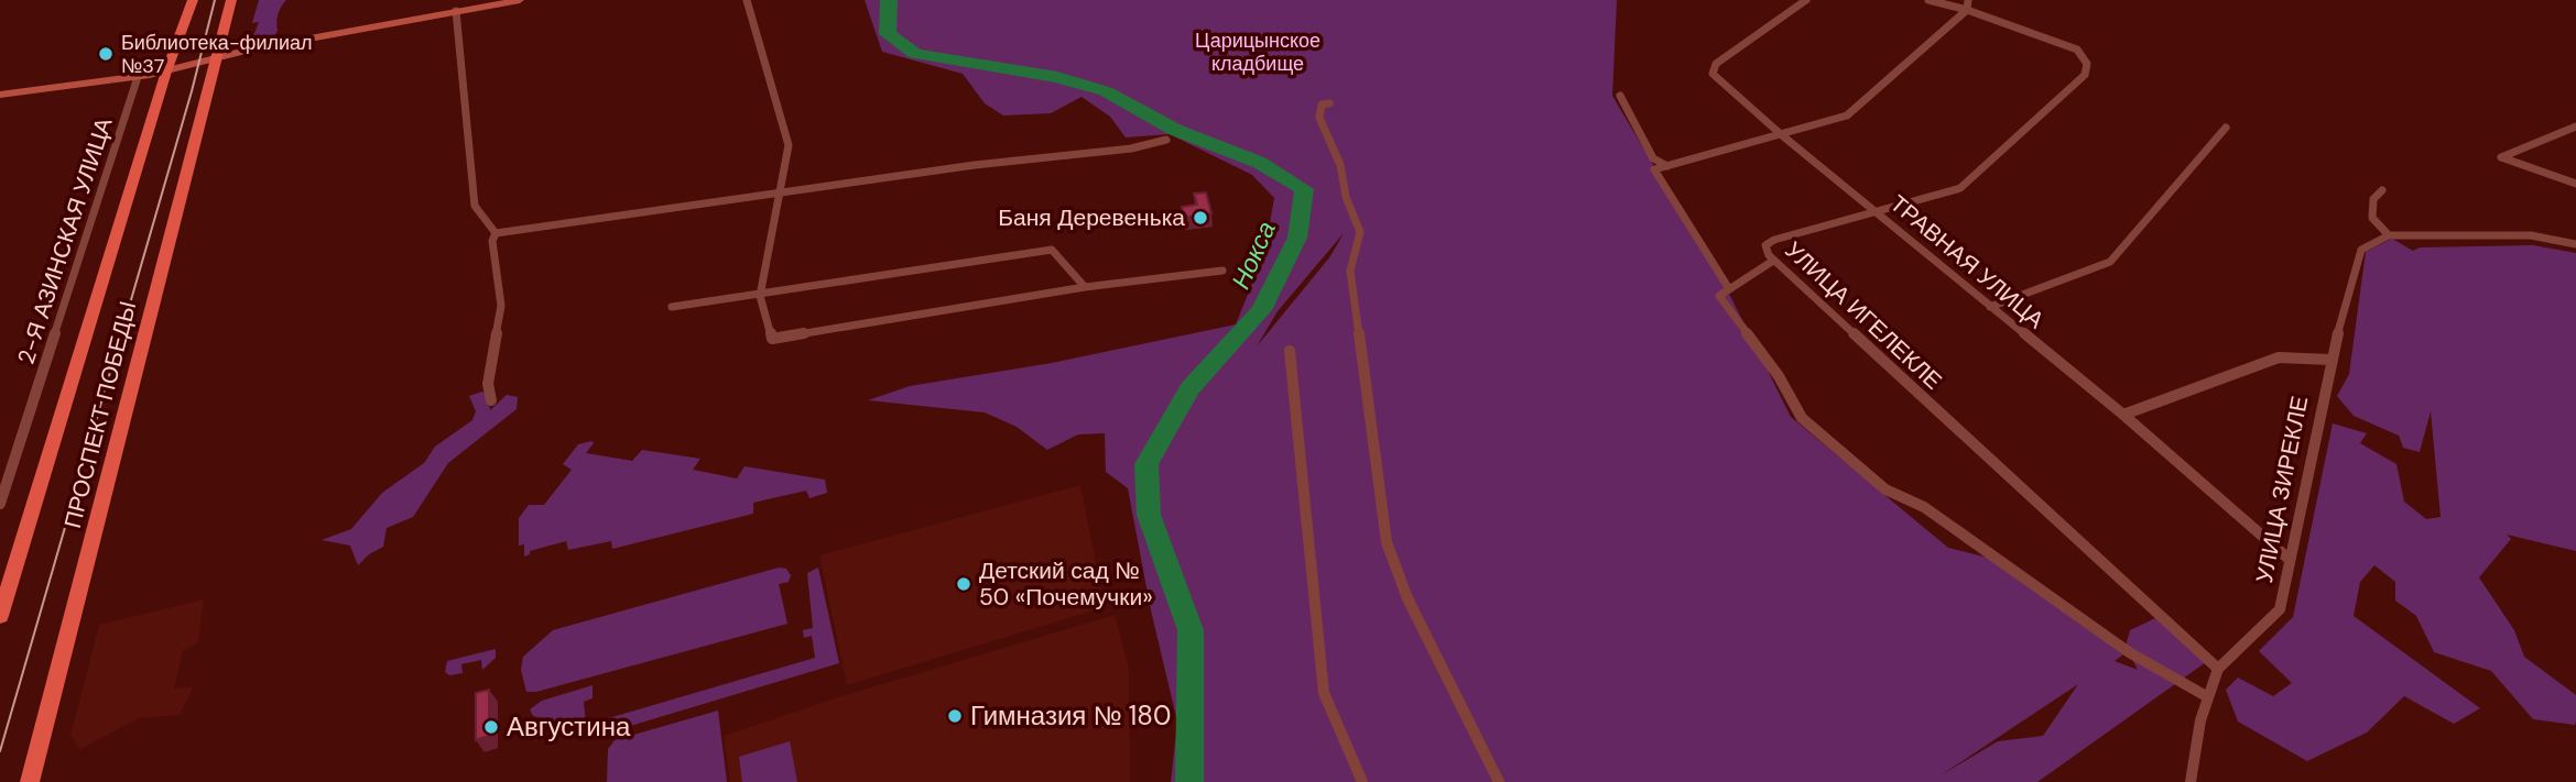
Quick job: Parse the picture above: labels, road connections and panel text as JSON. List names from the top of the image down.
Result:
{
  "streets": {
    "main road": ["ПРОСПЕКТ ПОБЕДЫ"],
    "street": [
      "2-Я АЗИНСКАЯ УЛИЦА",
      "ТРАВНАЯ УЛИЦА",
      "УЛИЦА ИГЕЛЕКЛЕ",
      "УЛИЦА ЗИРЕКЛЕ"
    ]
  },
  "crossings": [
    ["ТРАВНАЯ УЛИЦА", "УЛИЦА ИГЕЛЕКЛЕ"],
    ["ТРАВНАЯ УЛИЦА", "УЛИЦА ЗИРЕКЛЕ"],
    ["УЛИЦА ИГЕЛЕКЛЕ", "УЛИЦА ЗИРЕКЛЕ"]
  ],
  "water": ["Нокса"],
  "parks": ["Царицынское кладбище"],
  "places": [
    "Библиотека-филиал №37",
    "Баня Деревенька",
    "Детский сад № 50 «Почемучки»",
    "Гимназия № 180",
    "Августина"
  ]
}
